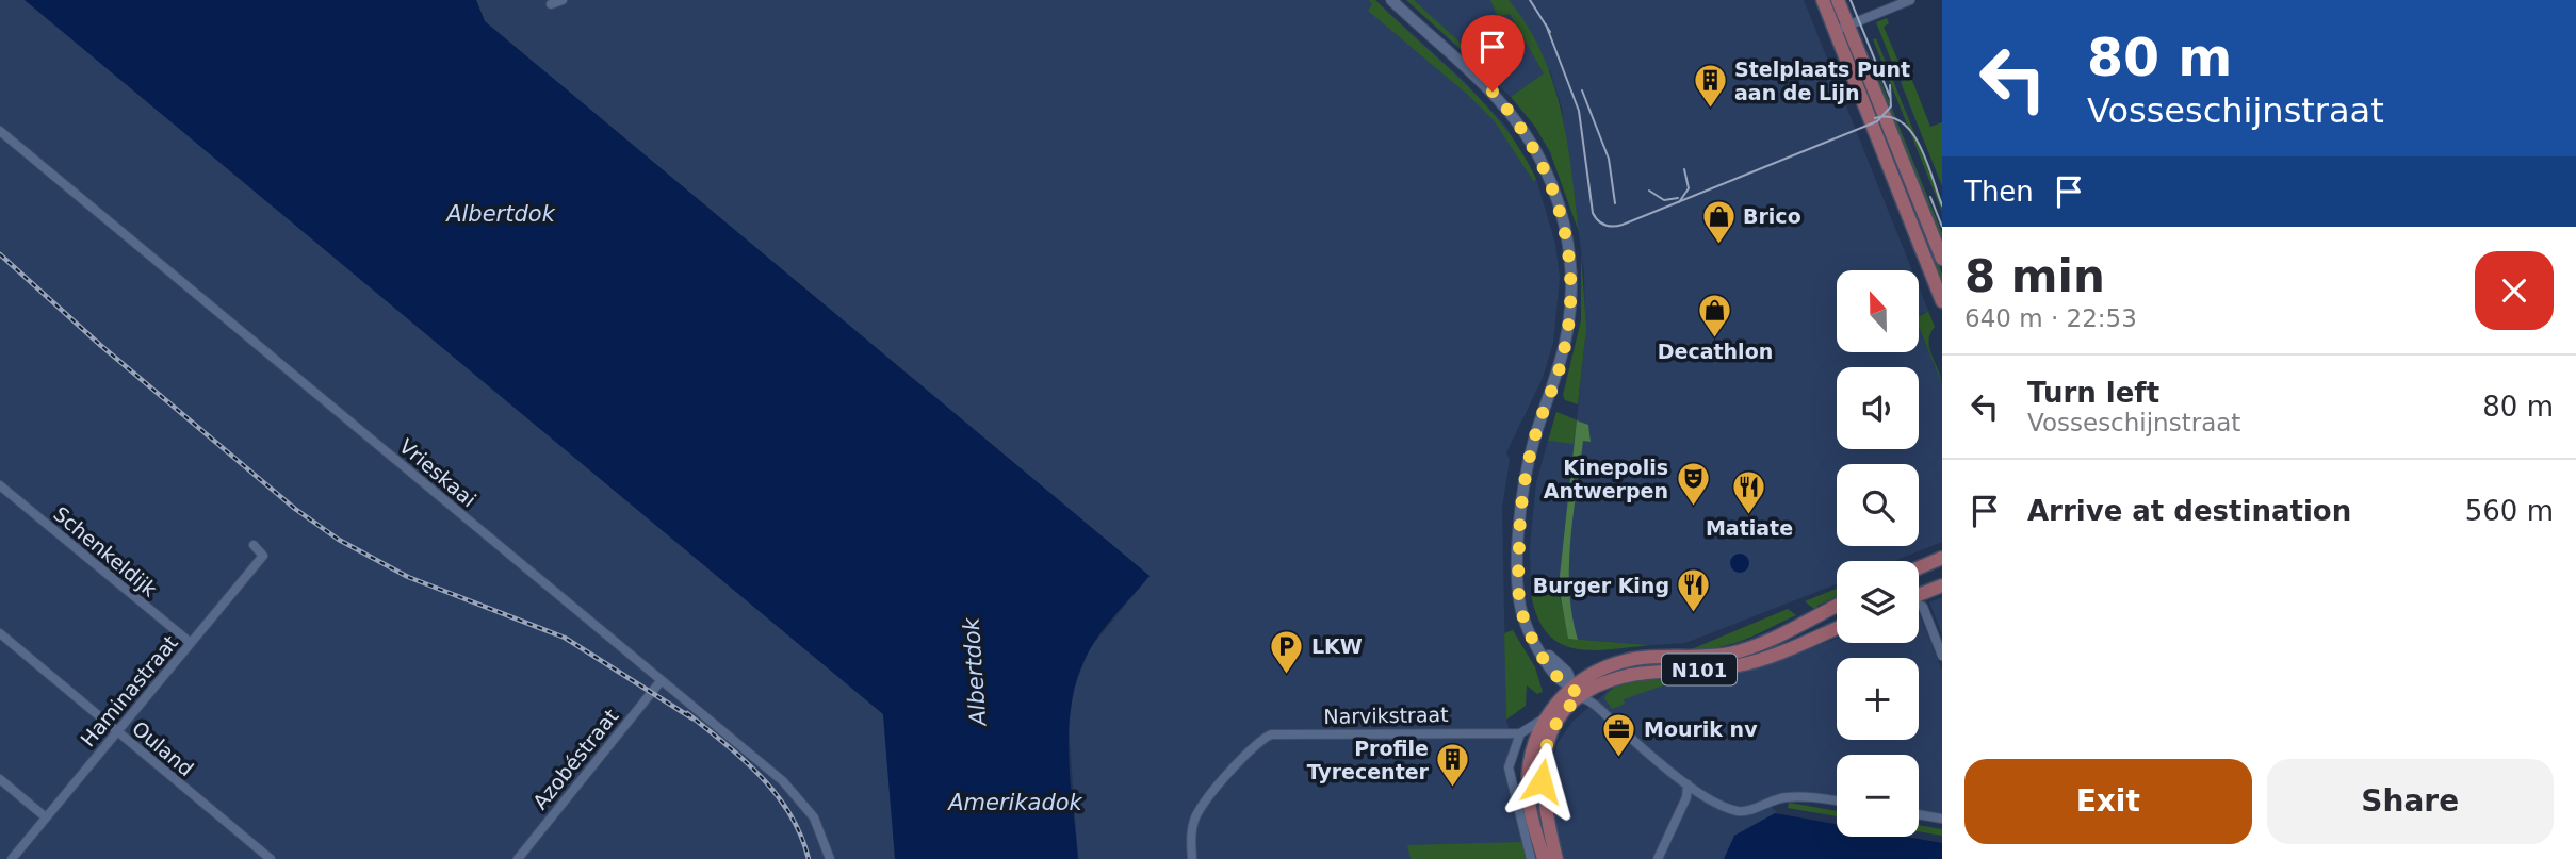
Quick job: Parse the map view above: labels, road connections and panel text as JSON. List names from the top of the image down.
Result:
{
  "streets": {
    "main road": ["N101"],
    "street": [
      "Vrieskaai",
      "Schenkeldijk",
      "Haminastraat",
      "Narvikstraat",
      "Ouland",
      "Azobéstraat"
    ]
  },
  "crossings": [
    ["Vrieskaai", "Azobéstraat"],
    ["Schenkeldijk", "Haminastraat"],
    ["Haminastraat", "Ouland"]
  ],
  "water": ["Albertdok", "Amerikadok"],
  "places": {
    "building": ["Stelplaats Punt aan de Lijn", "Profile Tyrecenter"],
    "shop": ["Brico", "Decathlon"],
    "theatre": ["Kinepolis Antwerpen"],
    "restaurant": ["Matiate", "Burger King"],
    "parking": ["LKW"],
    "office": ["Mourik nv"]
  },
  "north": "top",
  "page": {
    "turn": ["80 m", "Vosseschijnstraat"],
    "then": "Then",
    "heading": ["8 min", "640 m · 22:53"],
    "map_buttons": ["+", "−"],
    "list": [
      {
        "name": "Turn left",
        "note": "Vosseschijnstraat",
        "value": "80 m"
      },
      {
        "name": "Arrive at destination",
        "value": "560 m"
      }
    ],
    "buttons": ["Exit", "Share"]
  }
}
